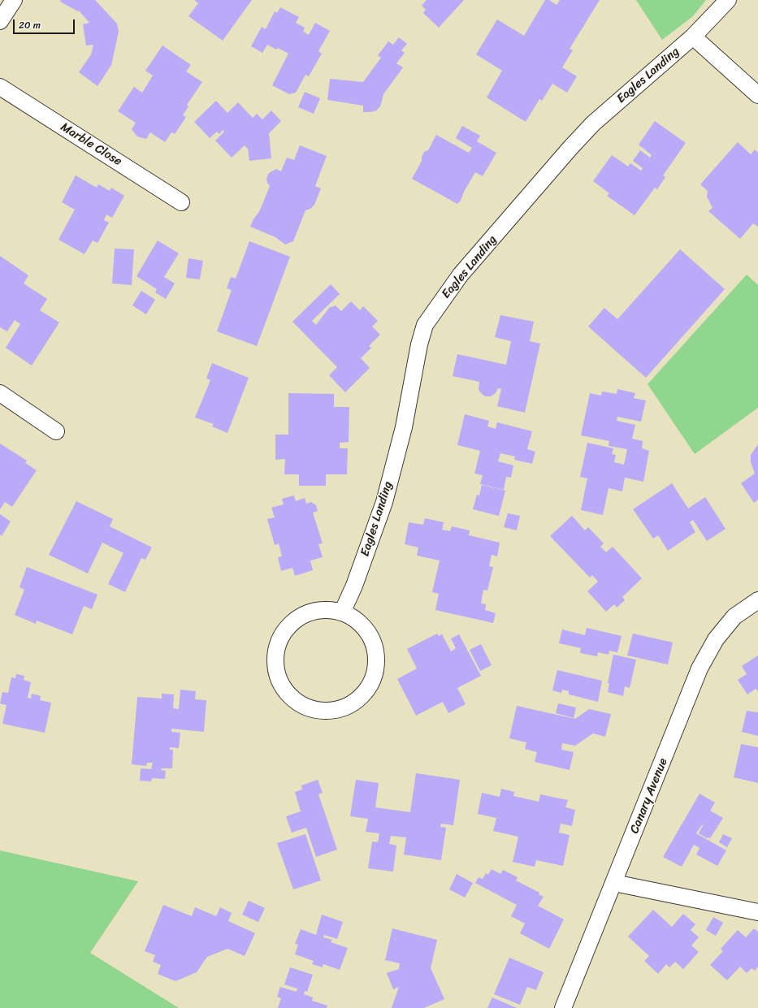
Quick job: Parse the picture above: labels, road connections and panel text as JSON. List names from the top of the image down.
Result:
{
  "streets": {
    "street": ["Eagles Landing", "Marble Close", "Canary Avenue"]
  },
  "scale_bar": "20 m"
}
